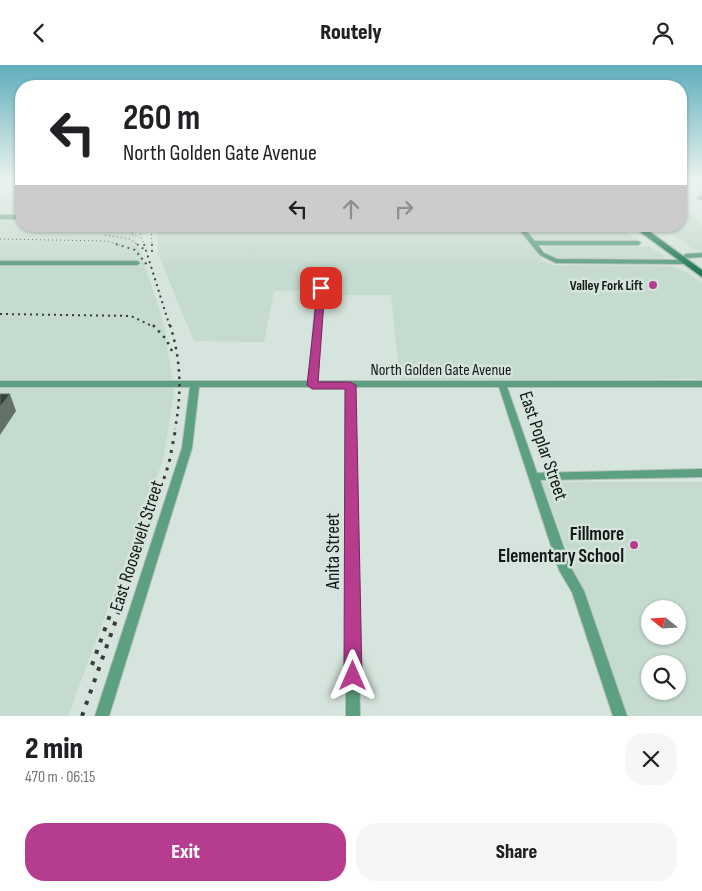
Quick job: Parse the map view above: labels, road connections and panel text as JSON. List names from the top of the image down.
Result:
{
  "streets": {
    "street": [
      "North Golden Gate Avenue",
      "East Poplar Street",
      "East Roosevelt Street",
      "Anita Street"
    ]
  },
  "crossings": [
    ["North Golden Gate Avenue", "East Poplar Street"],
    ["North Golden Gate Avenue", "East Roosevelt Street"],
    ["North Golden Gate Avenue", "Anita Street"]
  ],
  "places": ["Valley Fork Lift", "Fillmore Elementary School"],
  "north": "left",
  "page": {
    "header": "Routely",
    "turn": ["260 m", "North Golden Gate Avenue"],
    "heading": ["2 min", "470 m · 06:15"],
    "buttons": ["Exit", "Share"]
  }
}
